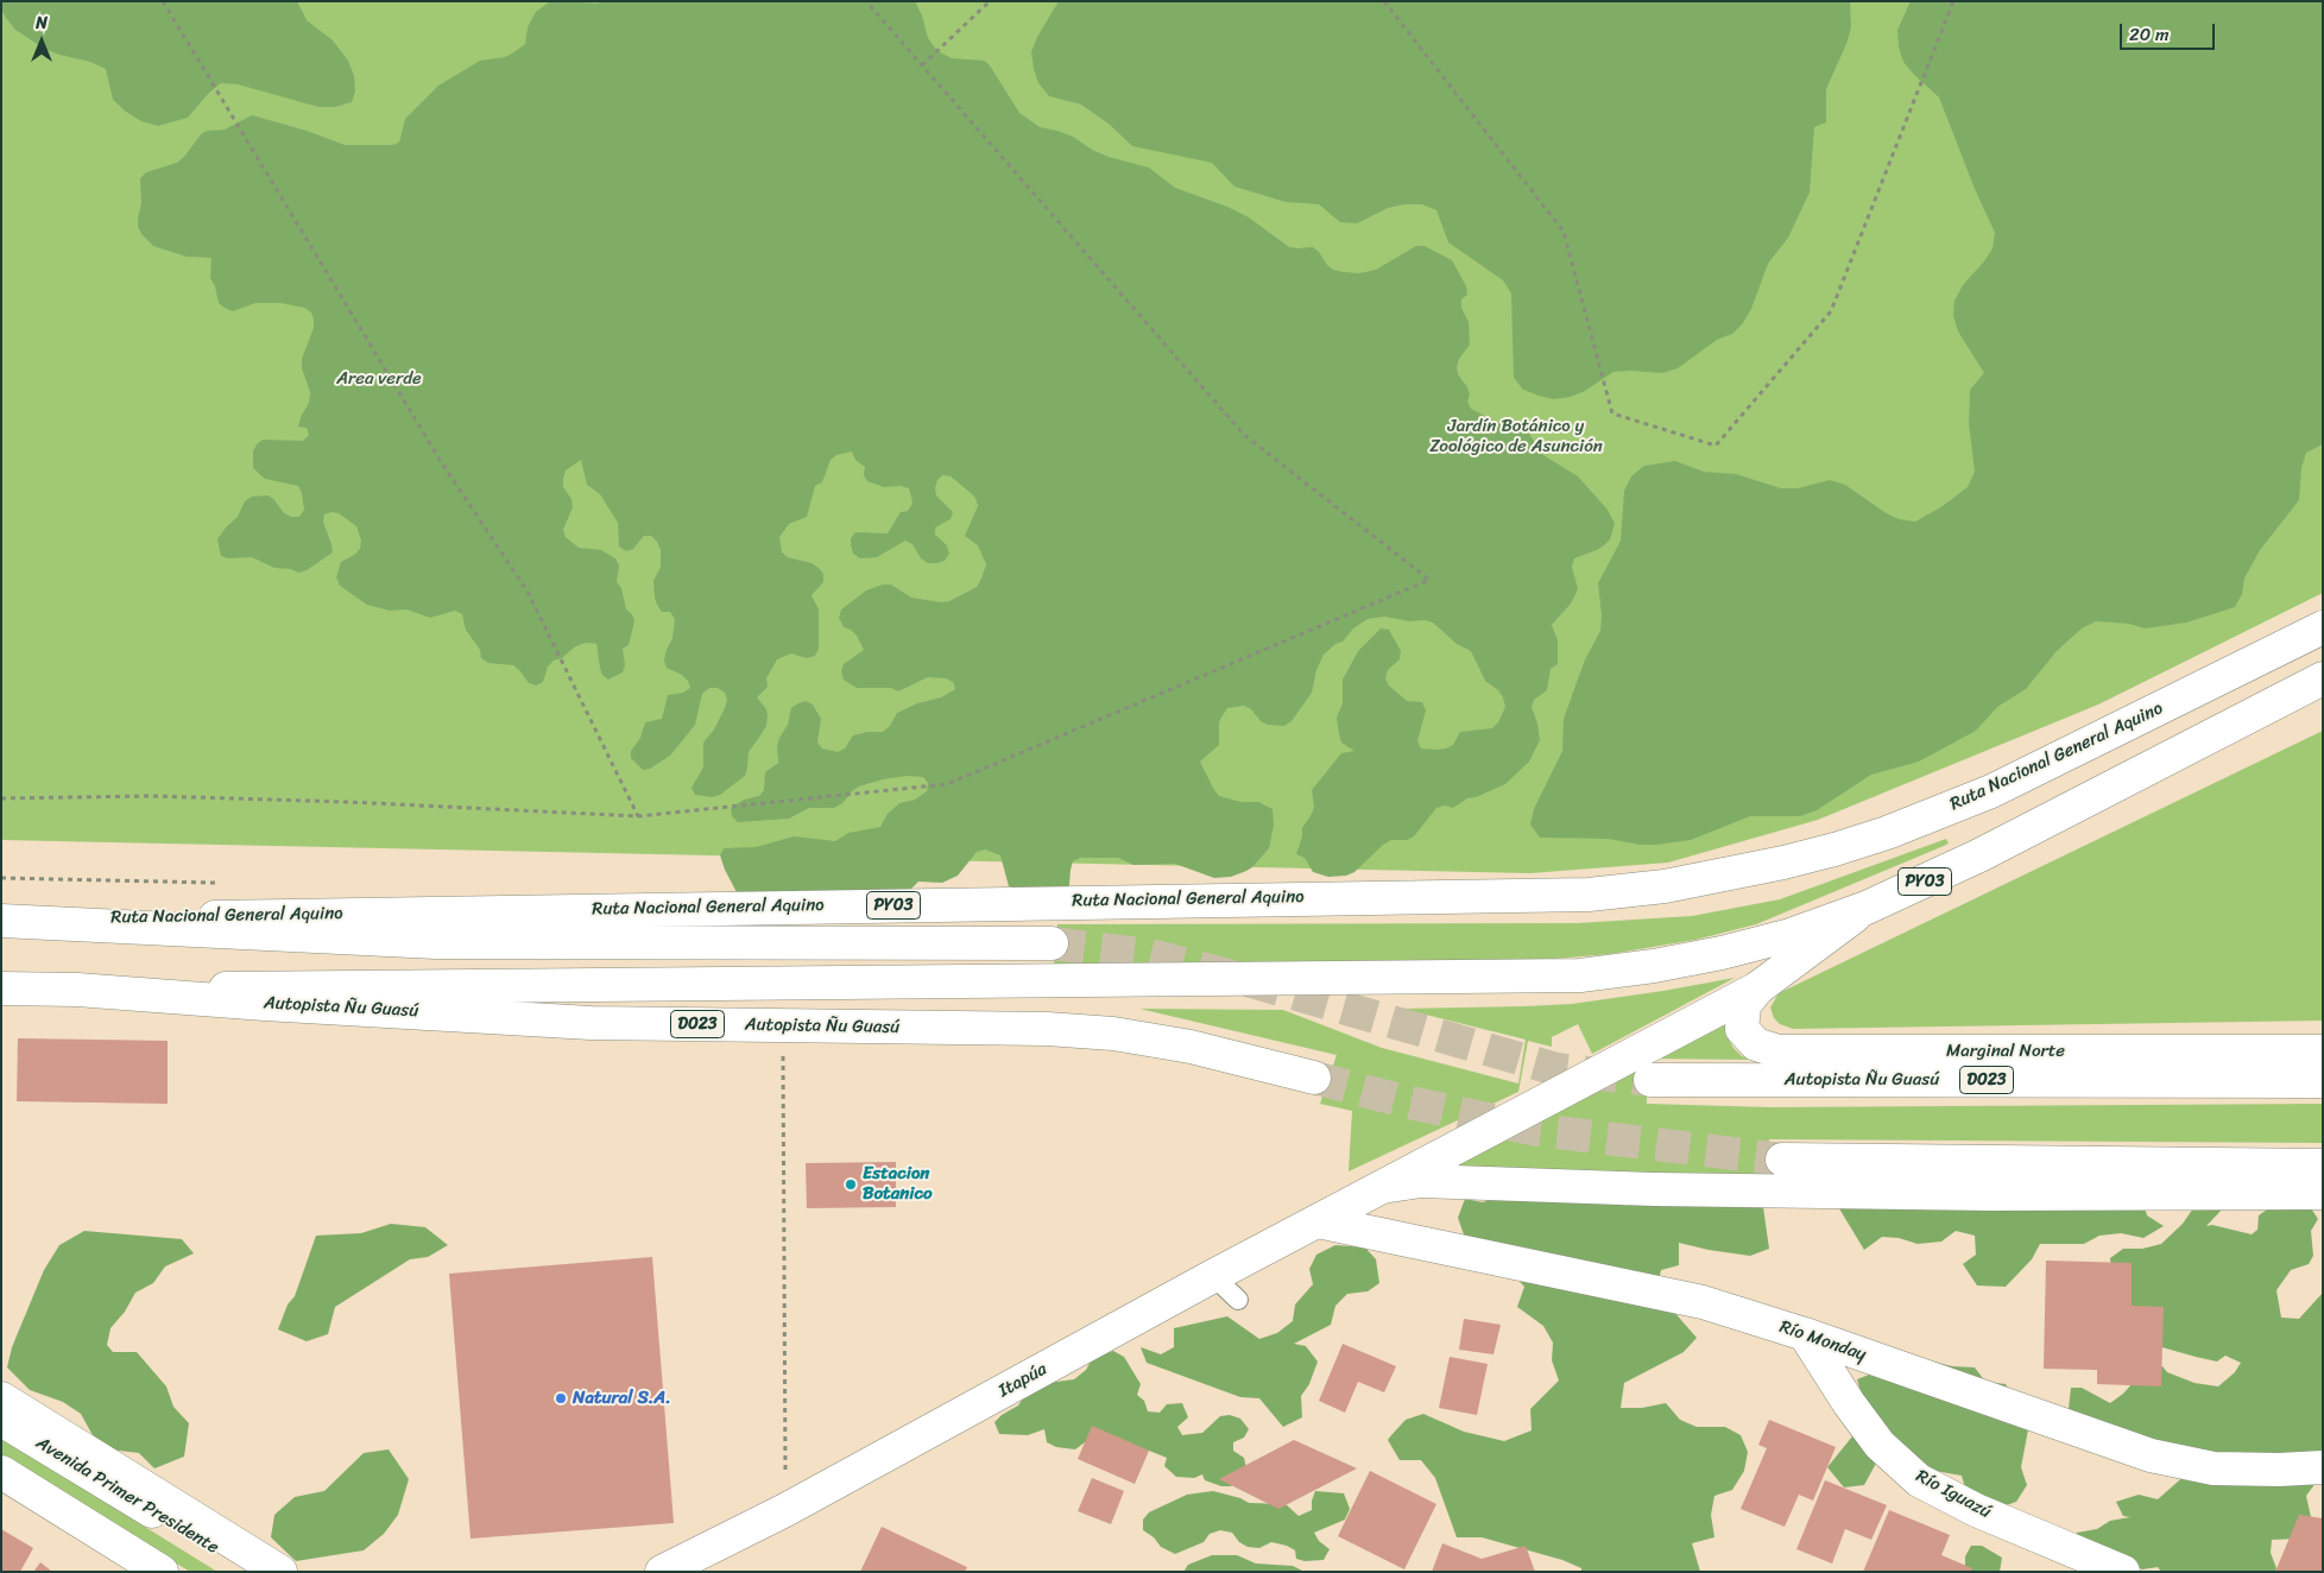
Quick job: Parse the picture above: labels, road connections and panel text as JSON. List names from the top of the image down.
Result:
{
  "streets": {
    "main road": [
      "Ruta Nacional General Aquino",
      "PY03",
      "Autopista Ñu Guasú",
      "D023",
      "Marginal Norte",
      "Río Monday",
      "Itapúa",
      "Río Iguazú",
      "Avenida Primer Presidente"
    ]
  },
  "crossings": [
    ["PY03", "Autopista Ñu Guasú"],
    ["PY03", "Itapúa"],
    ["Marginal Norte", "Itapúa"],
    ["Río Monday", "Itapúa"],
    ["Río Monday", "Río Iguazú"]
  ],
  "parks": ["Area verde", "Jardín Botánico y Zoológico de Asunción"],
  "places": ["Estacion Botanico", "Natural S.A."],
  "scale_bar": "20 m",
  "north": "top"
}
